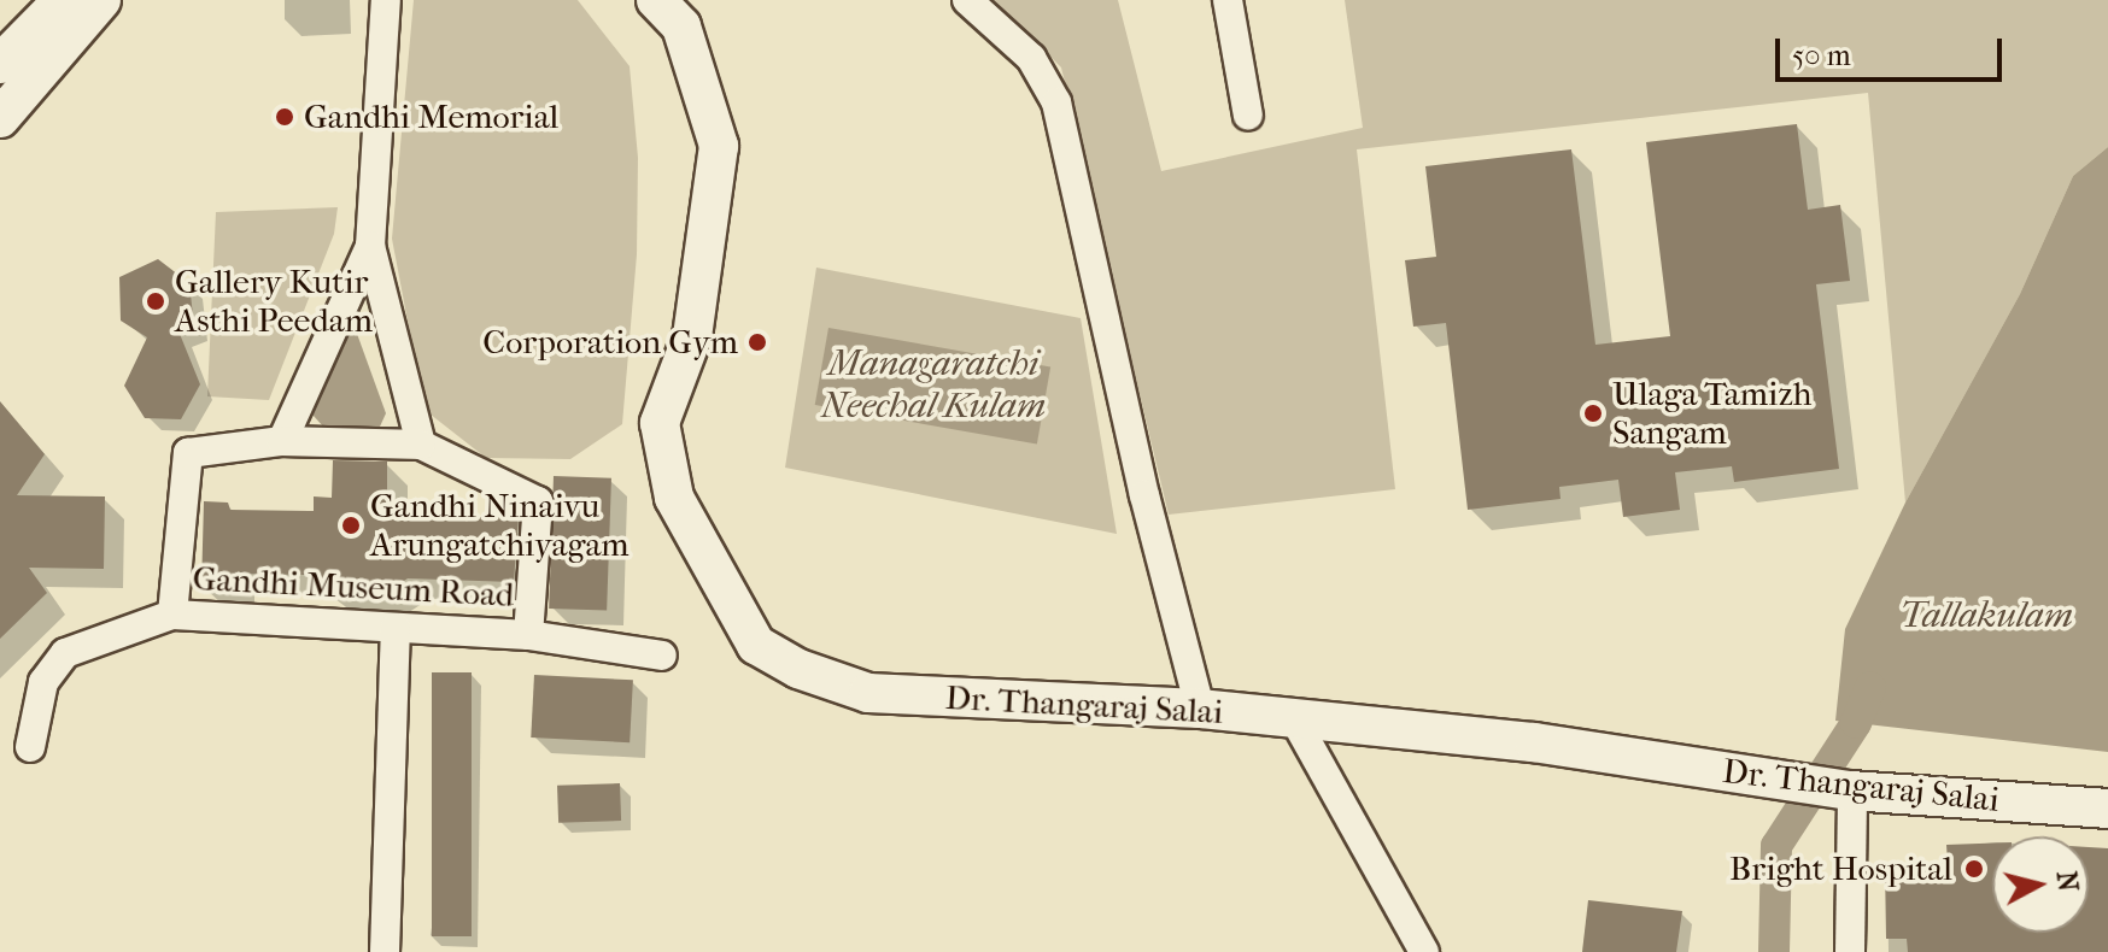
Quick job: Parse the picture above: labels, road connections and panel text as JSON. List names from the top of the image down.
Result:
{
  "streets": {
    "street": ["Gandhi Museum Road", "Dr. Thangaraj Salai"]
  },
  "water": ["Managaratchi Neechal Kulam", "Tallakulam"],
  "places": [
    "Gandhi Memorial",
    "Gallery Kutir Asthi Peedam",
    "Corporation Gym",
    "Ulaga Tamizh Sangam",
    "Gandhi Ninaivu Arungatchiyagam",
    "Bright Hospital"
  ],
  "scale_bar": "50 m",
  "north": "right"
}
